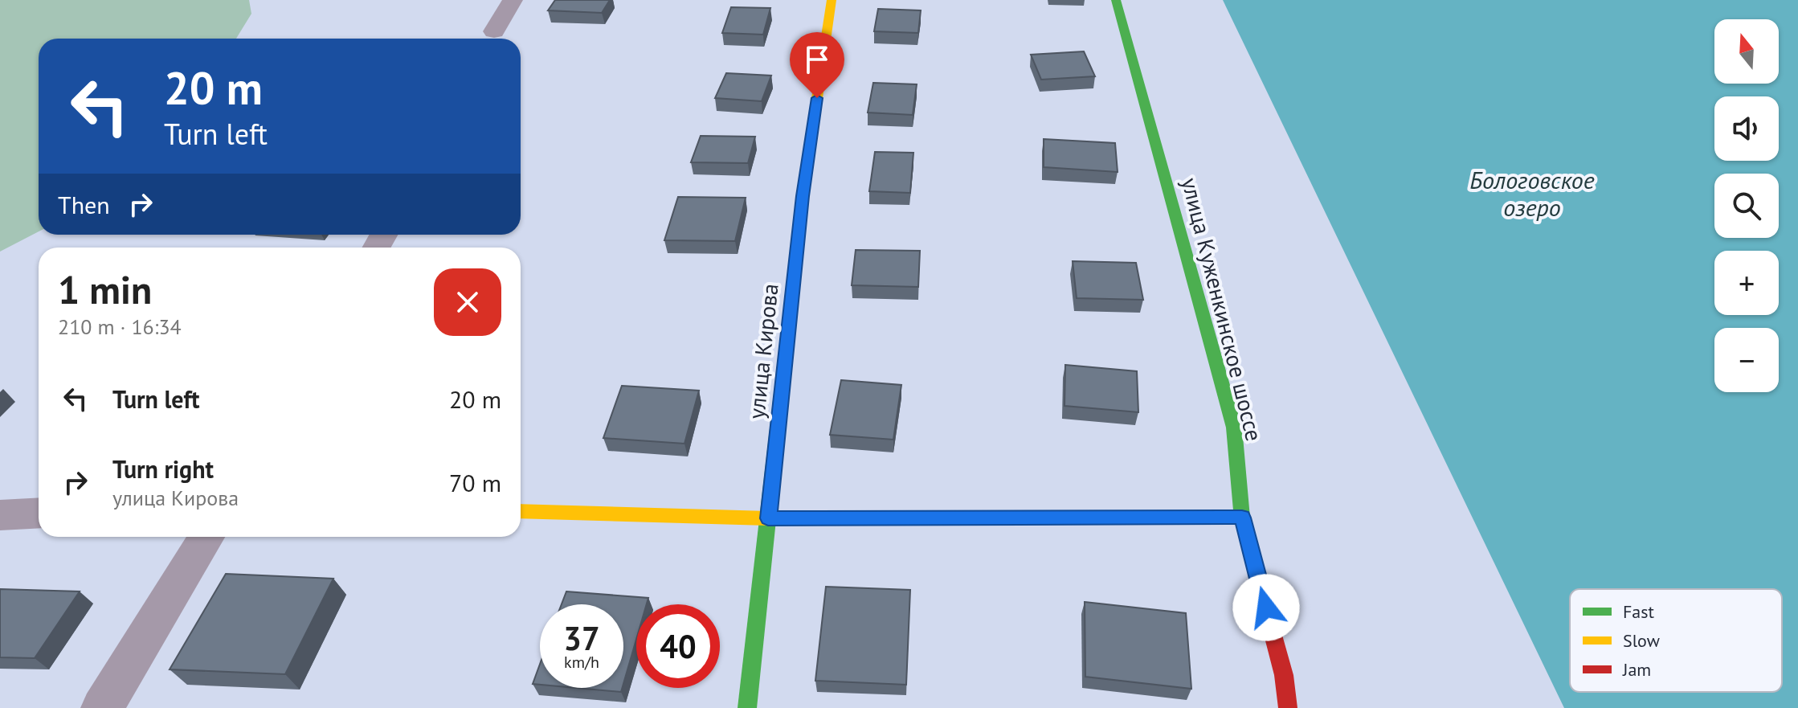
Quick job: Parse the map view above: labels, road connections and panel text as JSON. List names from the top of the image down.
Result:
{
  "streets": {
    "street": ["улица Куженкинское шоссе", "улица Кирова"]
  },
  "water": ["Бологовское озеро"],
  "legend": ["Fast", "Slow", "Jam"],
  "north": "top",
  "page": {
    "map_buttons": ["+", "−"],
    "turn": ["20 m", "Turn left"],
    "then": "Then",
    "heading": ["1 min", "210 m · 16:34"],
    "list": [
      {
        "name": "Turn left",
        "value": "20 m"
      },
      {
        "name": "Turn right",
        "note": "улица Кирова",
        "value": "70 m"
      }
    ],
    "speed": "37 km/h",
    "limit": "40"
  }
}
